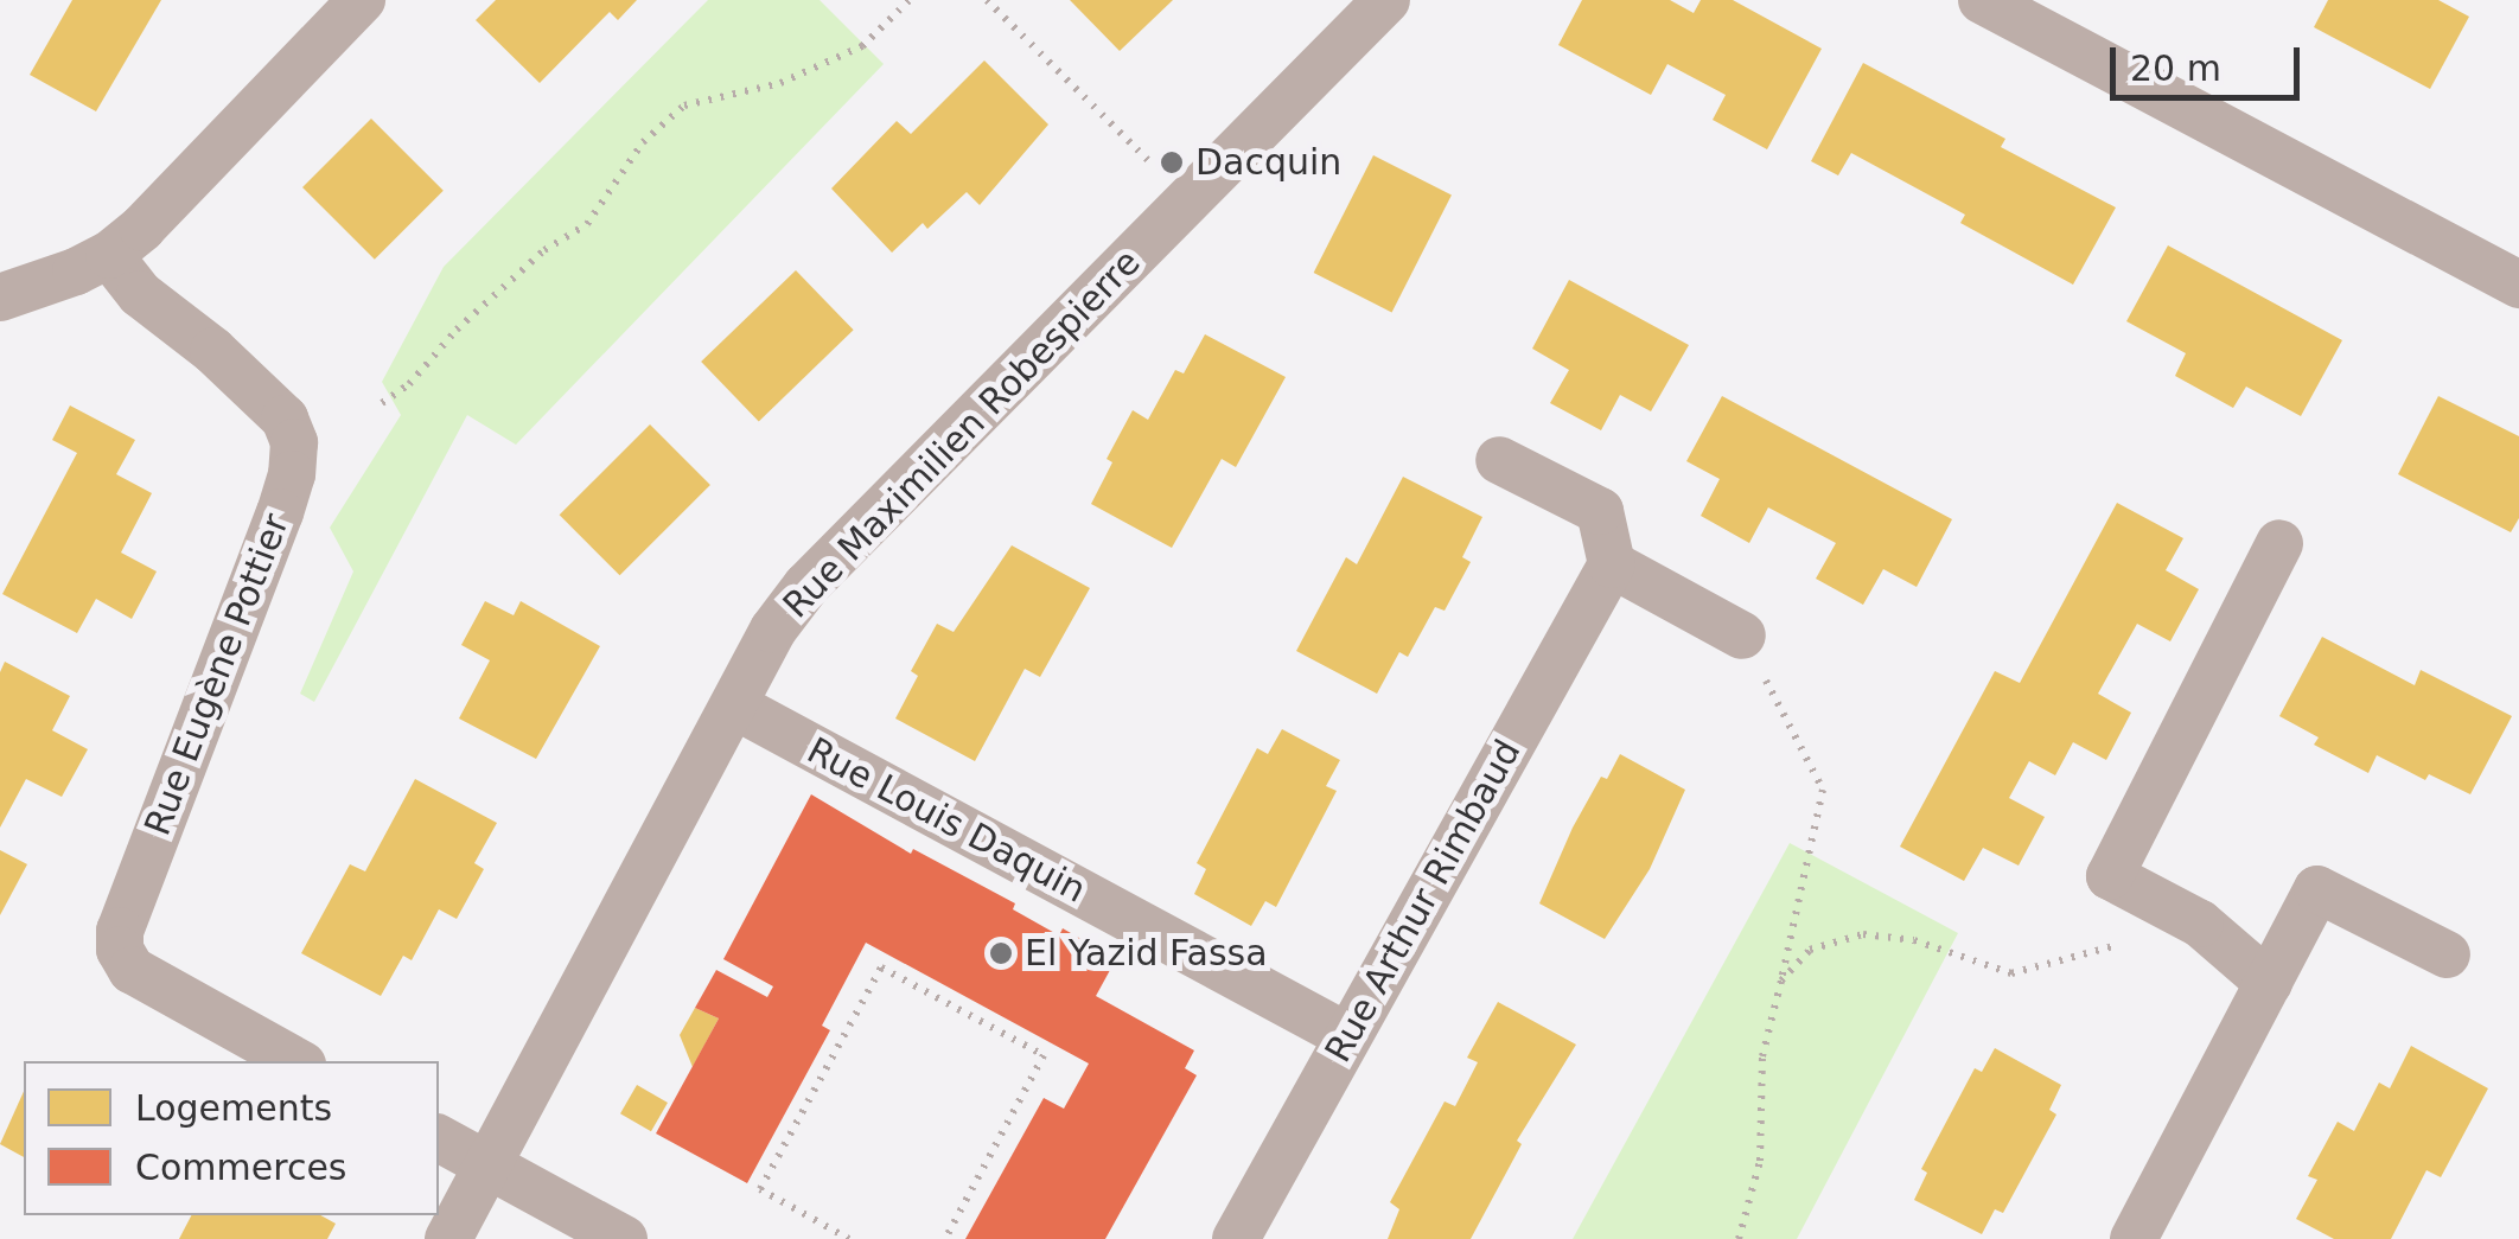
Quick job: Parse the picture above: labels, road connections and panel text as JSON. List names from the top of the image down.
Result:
{
  "streets": {
    "street": [
      "Rue Maximilien Robespierre",
      "Rue Eugène Pottier",
      "Rue Louis Daquin",
      "Rue Arthur Rimbaud"
    ]
  },
  "crossings": [
    ["Rue Maximilien Robespierre", "Rue Louis Daquin"],
    ["Rue Louis Daquin", "Rue Arthur Rimbaud"]
  ],
  "places": ["Dacquin", "El Yazid Fassa"],
  "legend": ["Logements", "Commerces"],
  "scale_bar": "20 m"
}
